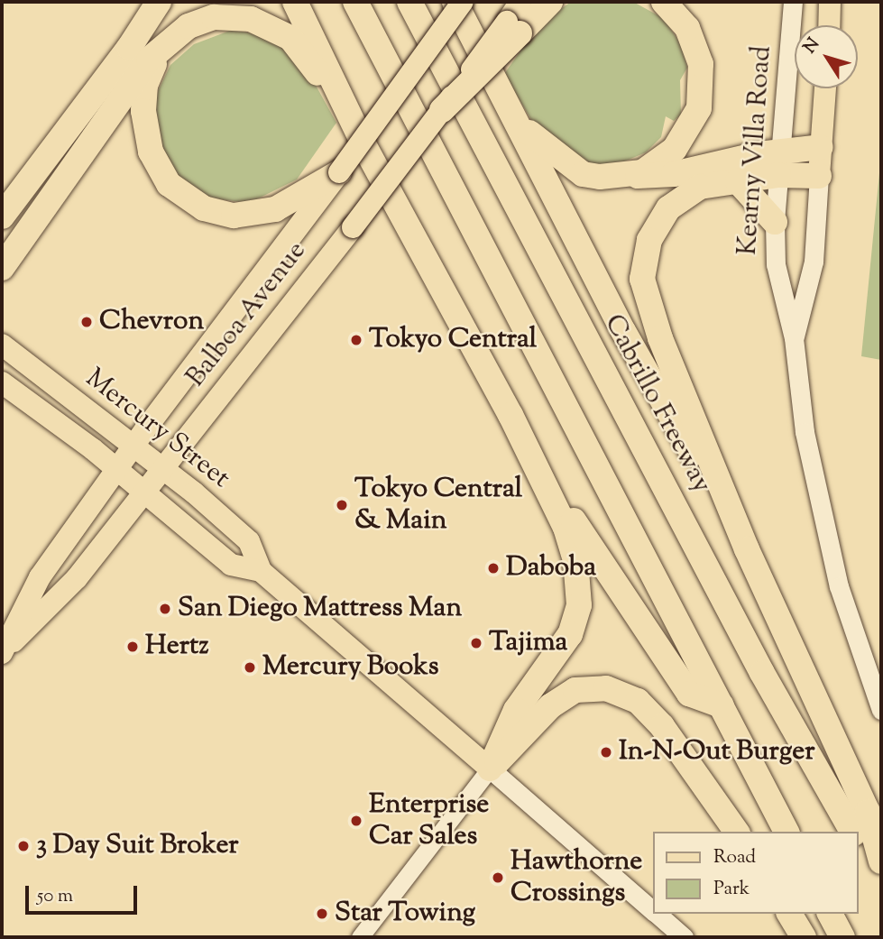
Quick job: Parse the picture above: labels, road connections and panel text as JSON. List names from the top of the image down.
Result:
{
  "streets": {
    "highway": ["Cabrillo Freeway"],
    "main road": ["Kearny Villa Road", "Balboa Avenue", "Mercury Street"]
  },
  "crossings": [
    ["Balboa Avenue", "Mercury Street"]
  ],
  "places": [
    "Chevron",
    "Tokyo Central",
    "Tokyo Central & Main",
    "Daboba",
    "San Diego Mattress Man",
    "Tajima",
    "Hertz",
    "Mercury Books",
    "In-N-Out Burger",
    "Enterprise Car Sales",
    "3 Day Suit Broker",
    "Hawthorne Crossings",
    "Star Towing"
  ],
  "legend": ["Road", "Park"],
  "scale_bar": "50 m",
  "north": "top left"
}
